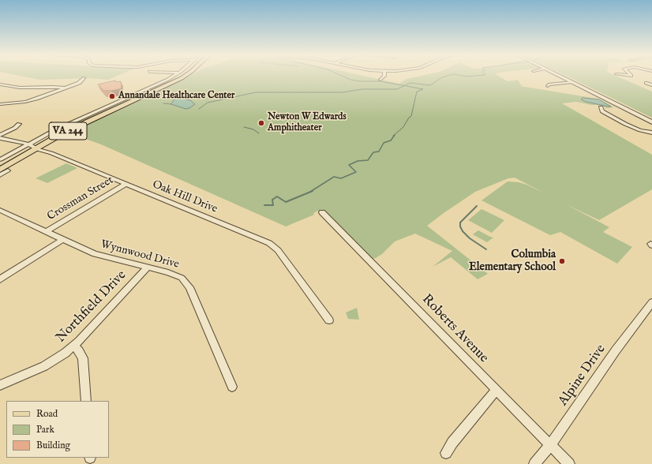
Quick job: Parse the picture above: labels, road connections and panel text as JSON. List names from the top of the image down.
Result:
{
  "streets": {
    "main road": ["VA 244"],
    "street": [
      "Oak Hill Drive",
      "Crossman Street",
      "Wynnwood Drive",
      "Northfield Drive",
      "Roberts Avenue",
      "Alpine Drive"
    ]
  },
  "crossings": [
    ["VA 244", "Oak Hill Drive"],
    ["Oak Hill Drive", "Crossman Street"],
    ["Crossman Street", "Wynnwood Drive"],
    ["Wynnwood Drive", "Northfield Drive"],
    ["Roberts Avenue", "Alpine Drive"]
  ],
  "places": ["Annandale Healthcare Center", "Newton W Edwards Amphitheater", "Columbia Elementary School"],
  "legend": ["Road", "Park", "Building"]
}
